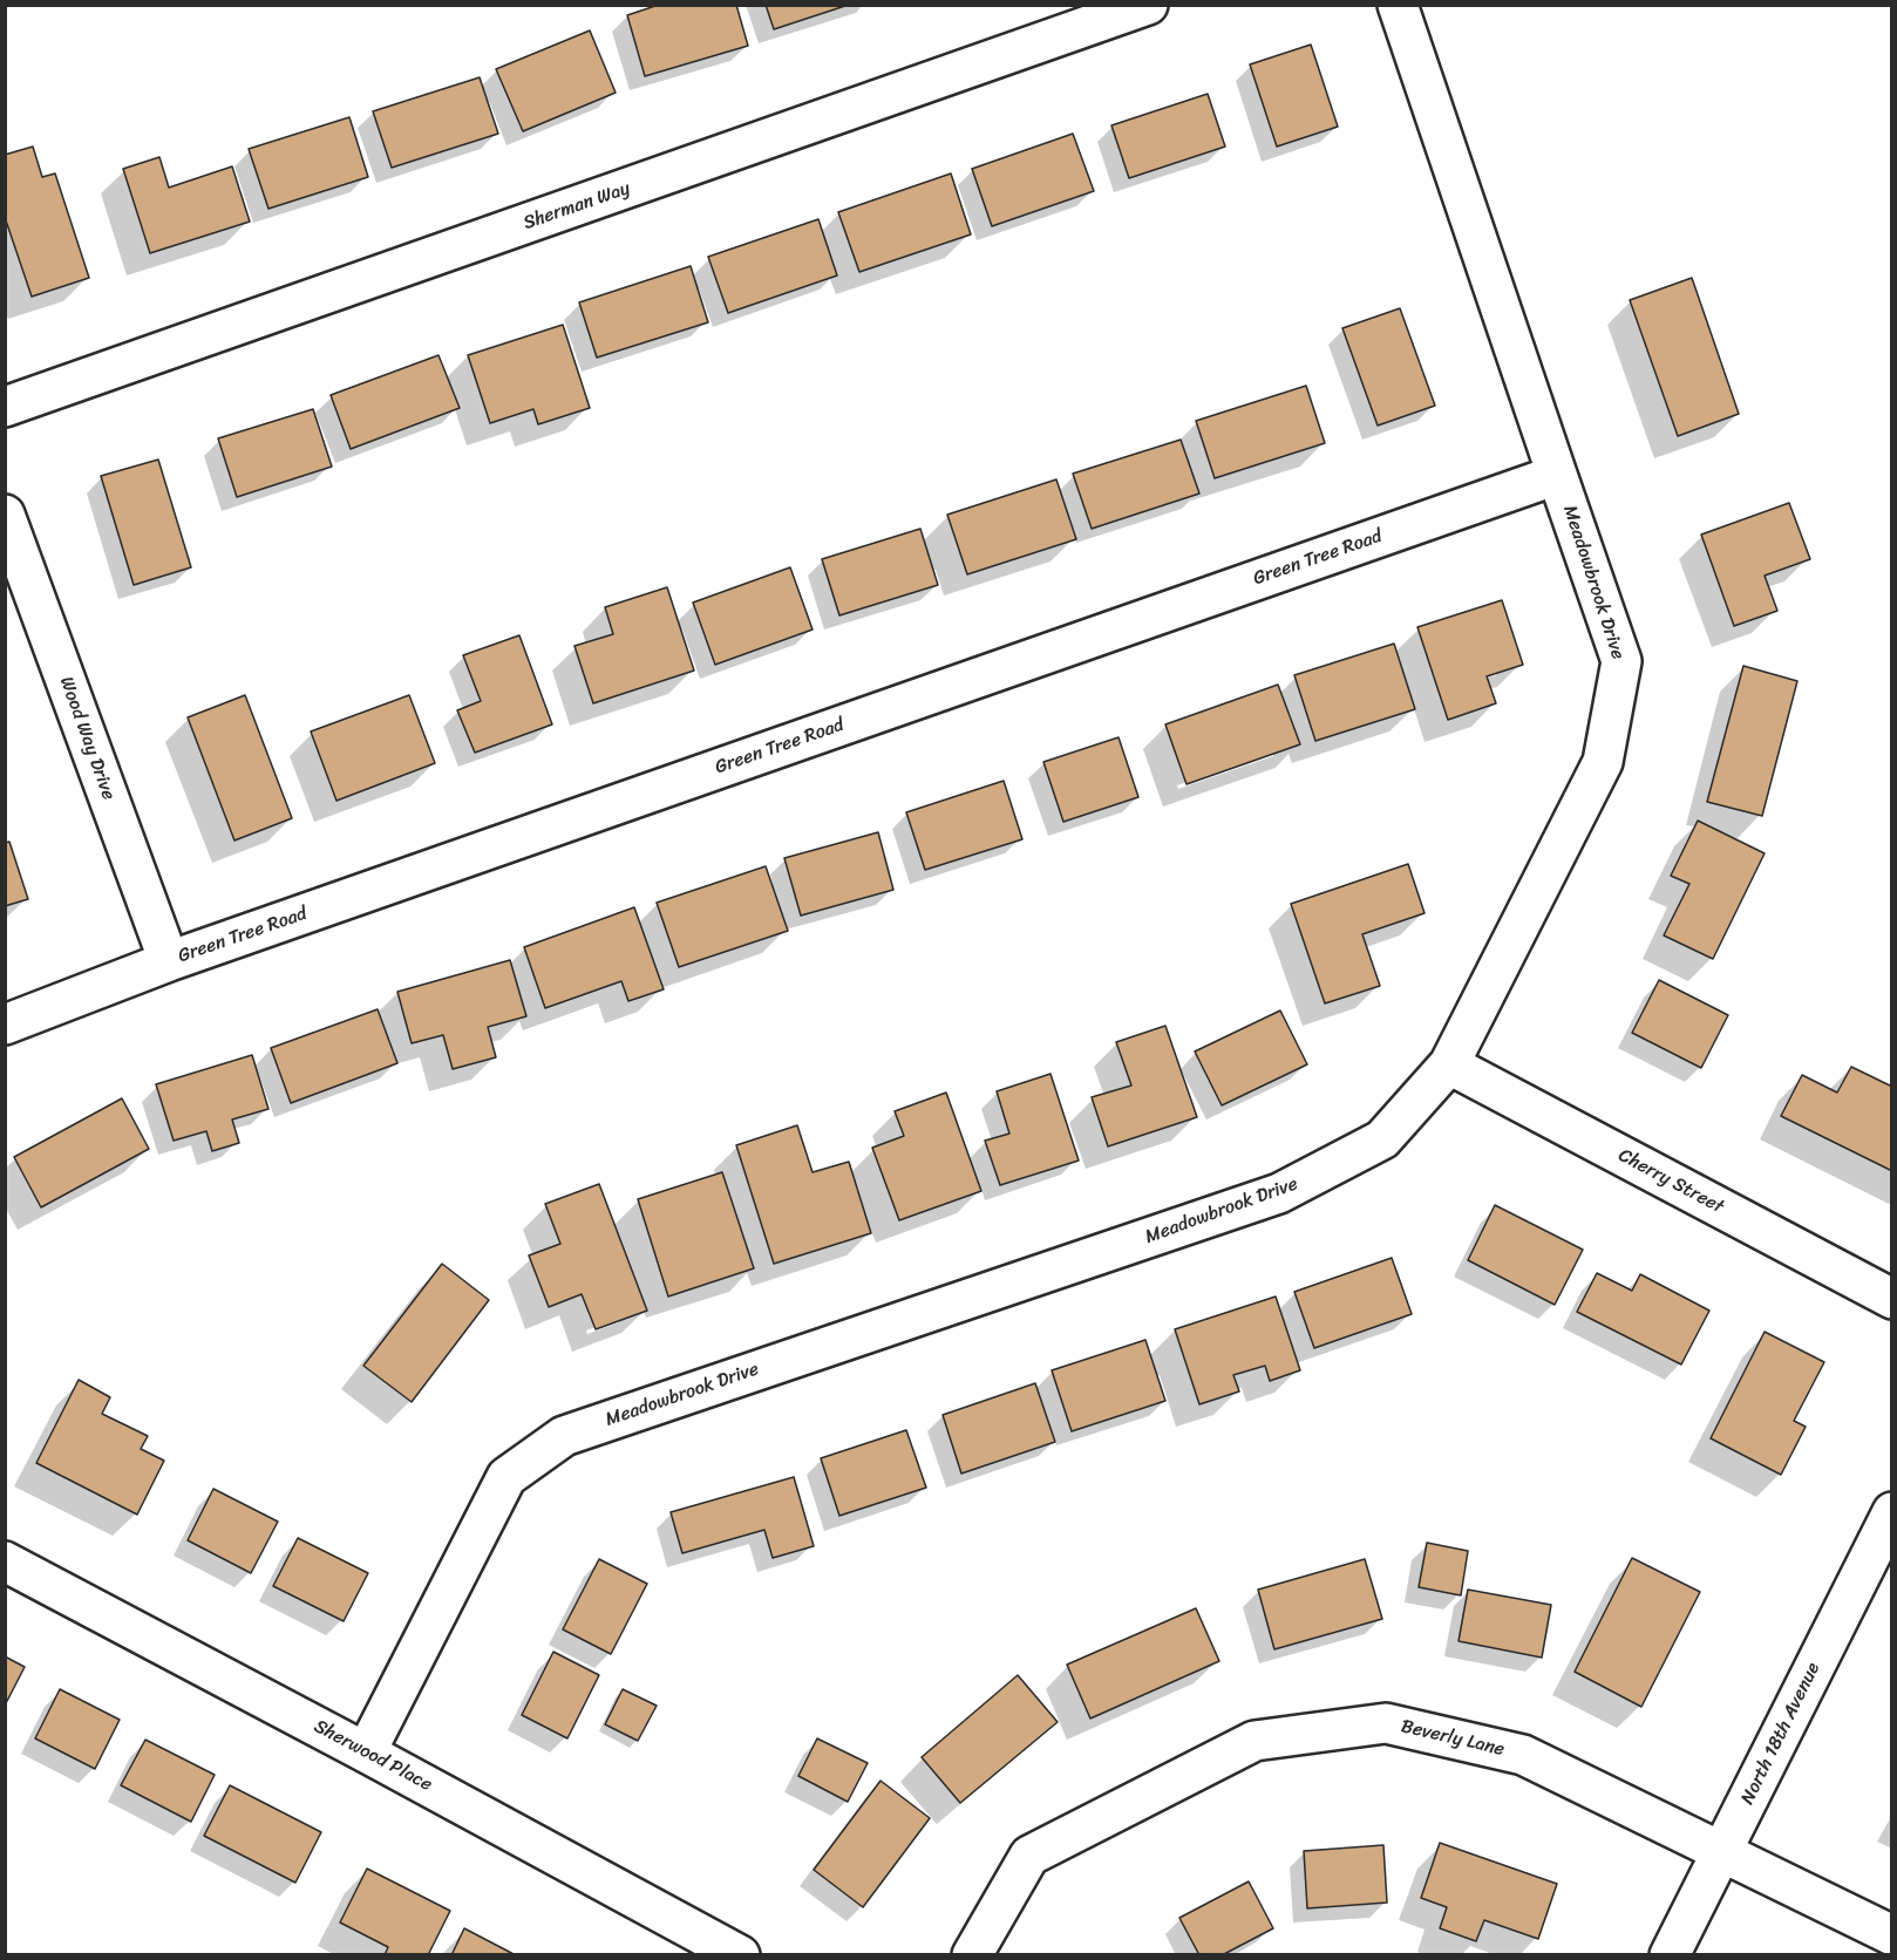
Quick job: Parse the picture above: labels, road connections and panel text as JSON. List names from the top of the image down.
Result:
{
  "streets": {
    "street": [
      "Sherman Way",
      "Green Tree Road",
      "Meadowbrook Drive",
      "Wood Way Drive",
      "Cherry Street",
      "North 18th Avenue",
      "Beverly Lane",
      "Sherwood Place"
    ]
  },
  "crossings": [
    ["Green Tree Road", "Meadowbrook Drive"],
    ["Green Tree Road", "Wood Way Drive"],
    ["Meadowbrook Drive", "Cherry Street"],
    ["Meadowbrook Drive", "Sherwood Place"],
    ["North 18th Avenue", "Beverly Lane"]
  ]
}
